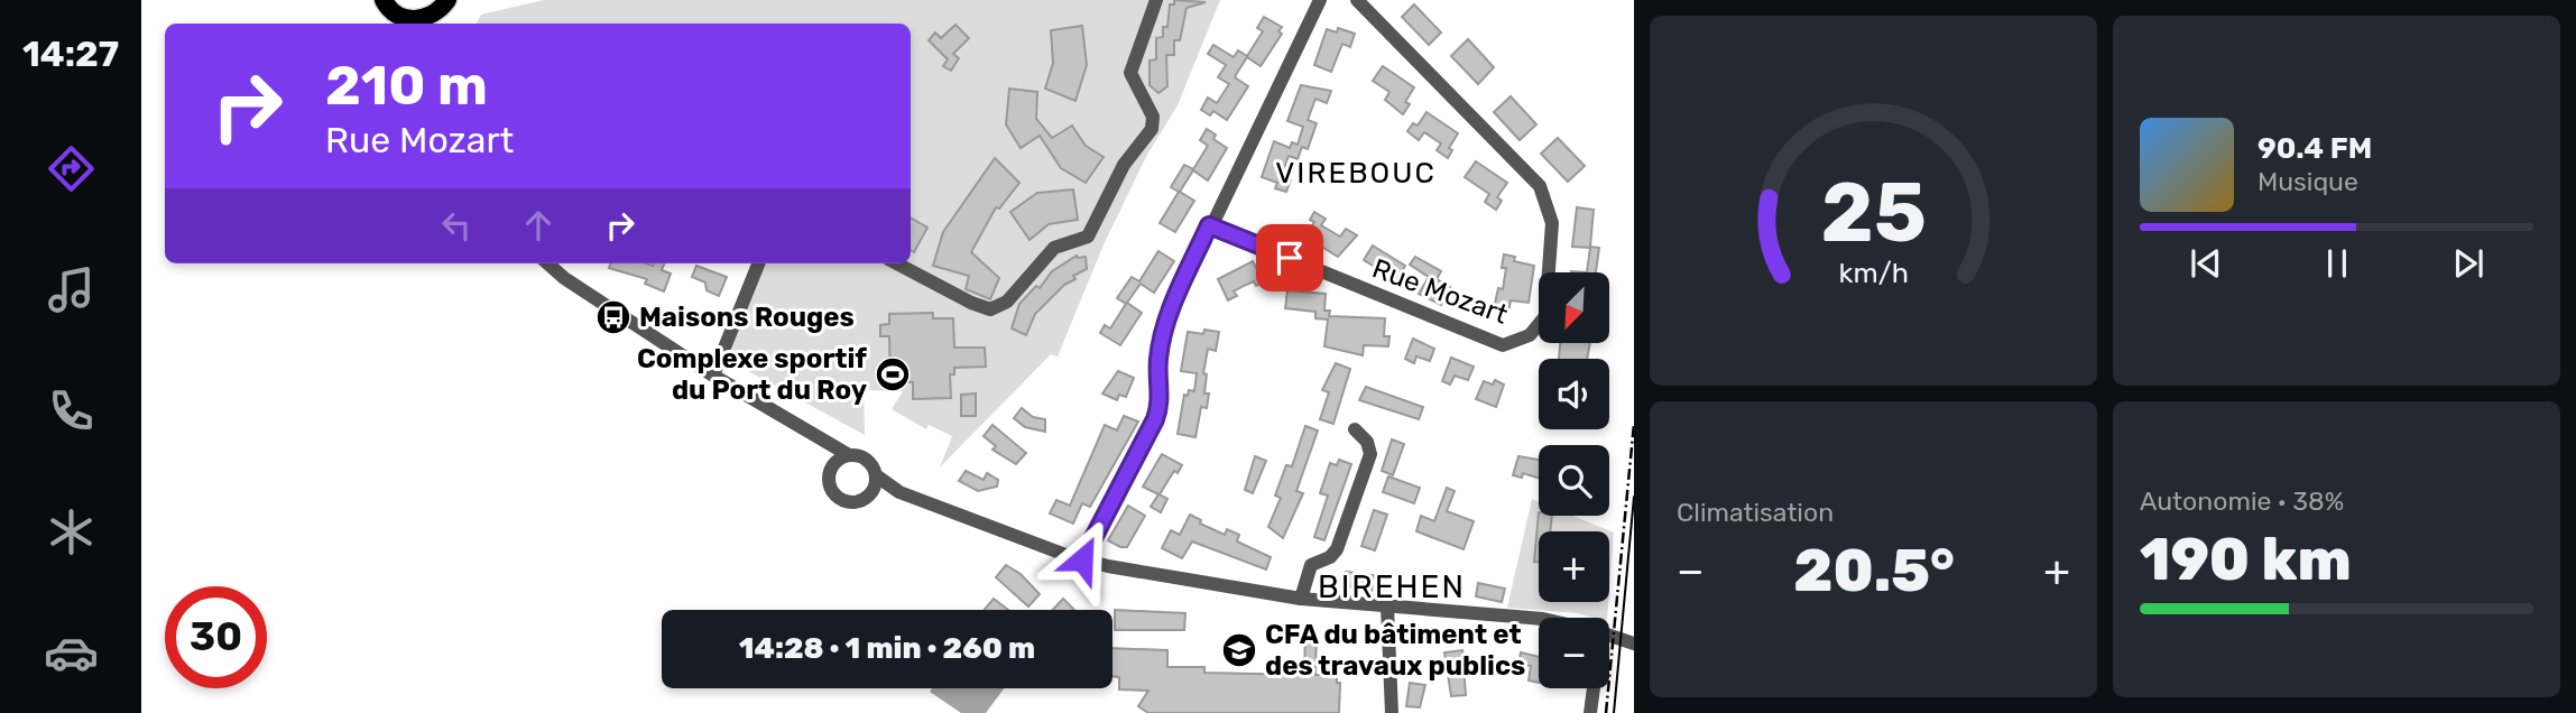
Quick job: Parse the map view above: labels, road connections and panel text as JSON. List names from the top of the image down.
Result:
{
  "streets": {
    "street": ["Rue Mozart"]
  },
  "districts": ["VIREBOUC", "BIREHEN"],
  "places": {
    "bus stop": ["Maisons Rouges"],
    "sports": ["Complexe sportif du Port du Roy"],
    "school or university": ["CFA du bâtiment et des travaux publics"]
  },
  "north": "bottom left",
  "page": {
    "tabs": "14:27",
    "turn": ["210 m", "Rue Mozart"],
    "song": ["90.4 FM", "Musique"],
    "map_buttons": ["+", "−"],
    "tile": [
      "Climatisation",
      ["Autonomie · 38%", "190 km"]
    ],
    "heat": ["−", "20.5°", "+"],
    "limit": "30",
    "trip": "14:28 · 1 min · 260 m",
    "gauge": ["25", "km/h"]
  }
}
